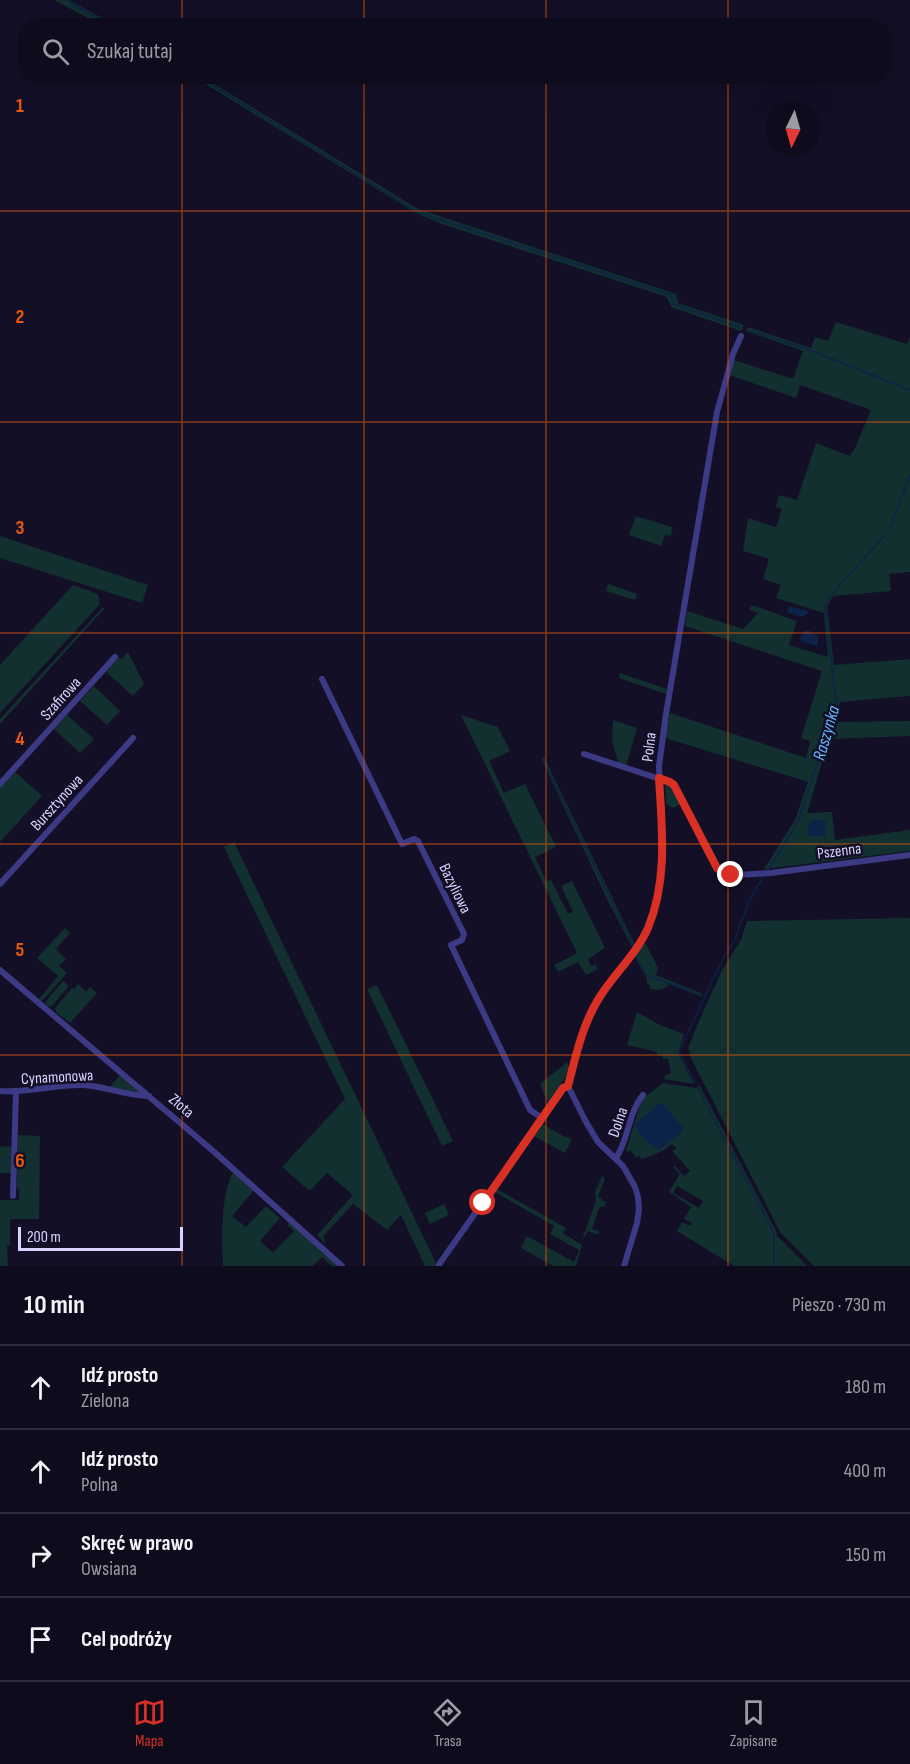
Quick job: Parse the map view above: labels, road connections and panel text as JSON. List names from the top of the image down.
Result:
{
  "streets": {
    "street": [
      "Szafirowa",
      "Polna",
      "Bursztynowa",
      "Pszenna",
      "Bazyliowa",
      "Cynamonowa",
      "Złota",
      "Dolna"
    ]
  },
  "crossings": [
    ["Polna", "Pszenna"],
    ["Cynamonowa", "Złota"]
  ],
  "water": ["Raszynka"],
  "scale_bar": "200 m",
  "north": "bottom",
  "page": {
    "search": "Szukaj tutaj",
    "scale": "200 m",
    "heading": ["10 min", "Pieszo · 730 m"],
    "list": [
      ["Idź prosto", "Zielona", "180 m"],
      ["Idź prosto", "Polna", "400 m"],
      ["Skręć w prawo", "Owsiana", "150 m"],
      "Cel podróży"
    ],
    "nav": ["Mapa", "Trasa", "Zapisane"]
  },
  "grid": {
    "rows": [
      "1",
      "2",
      "3",
      "4",
      "5",
      "6"
    ]
  }
}
